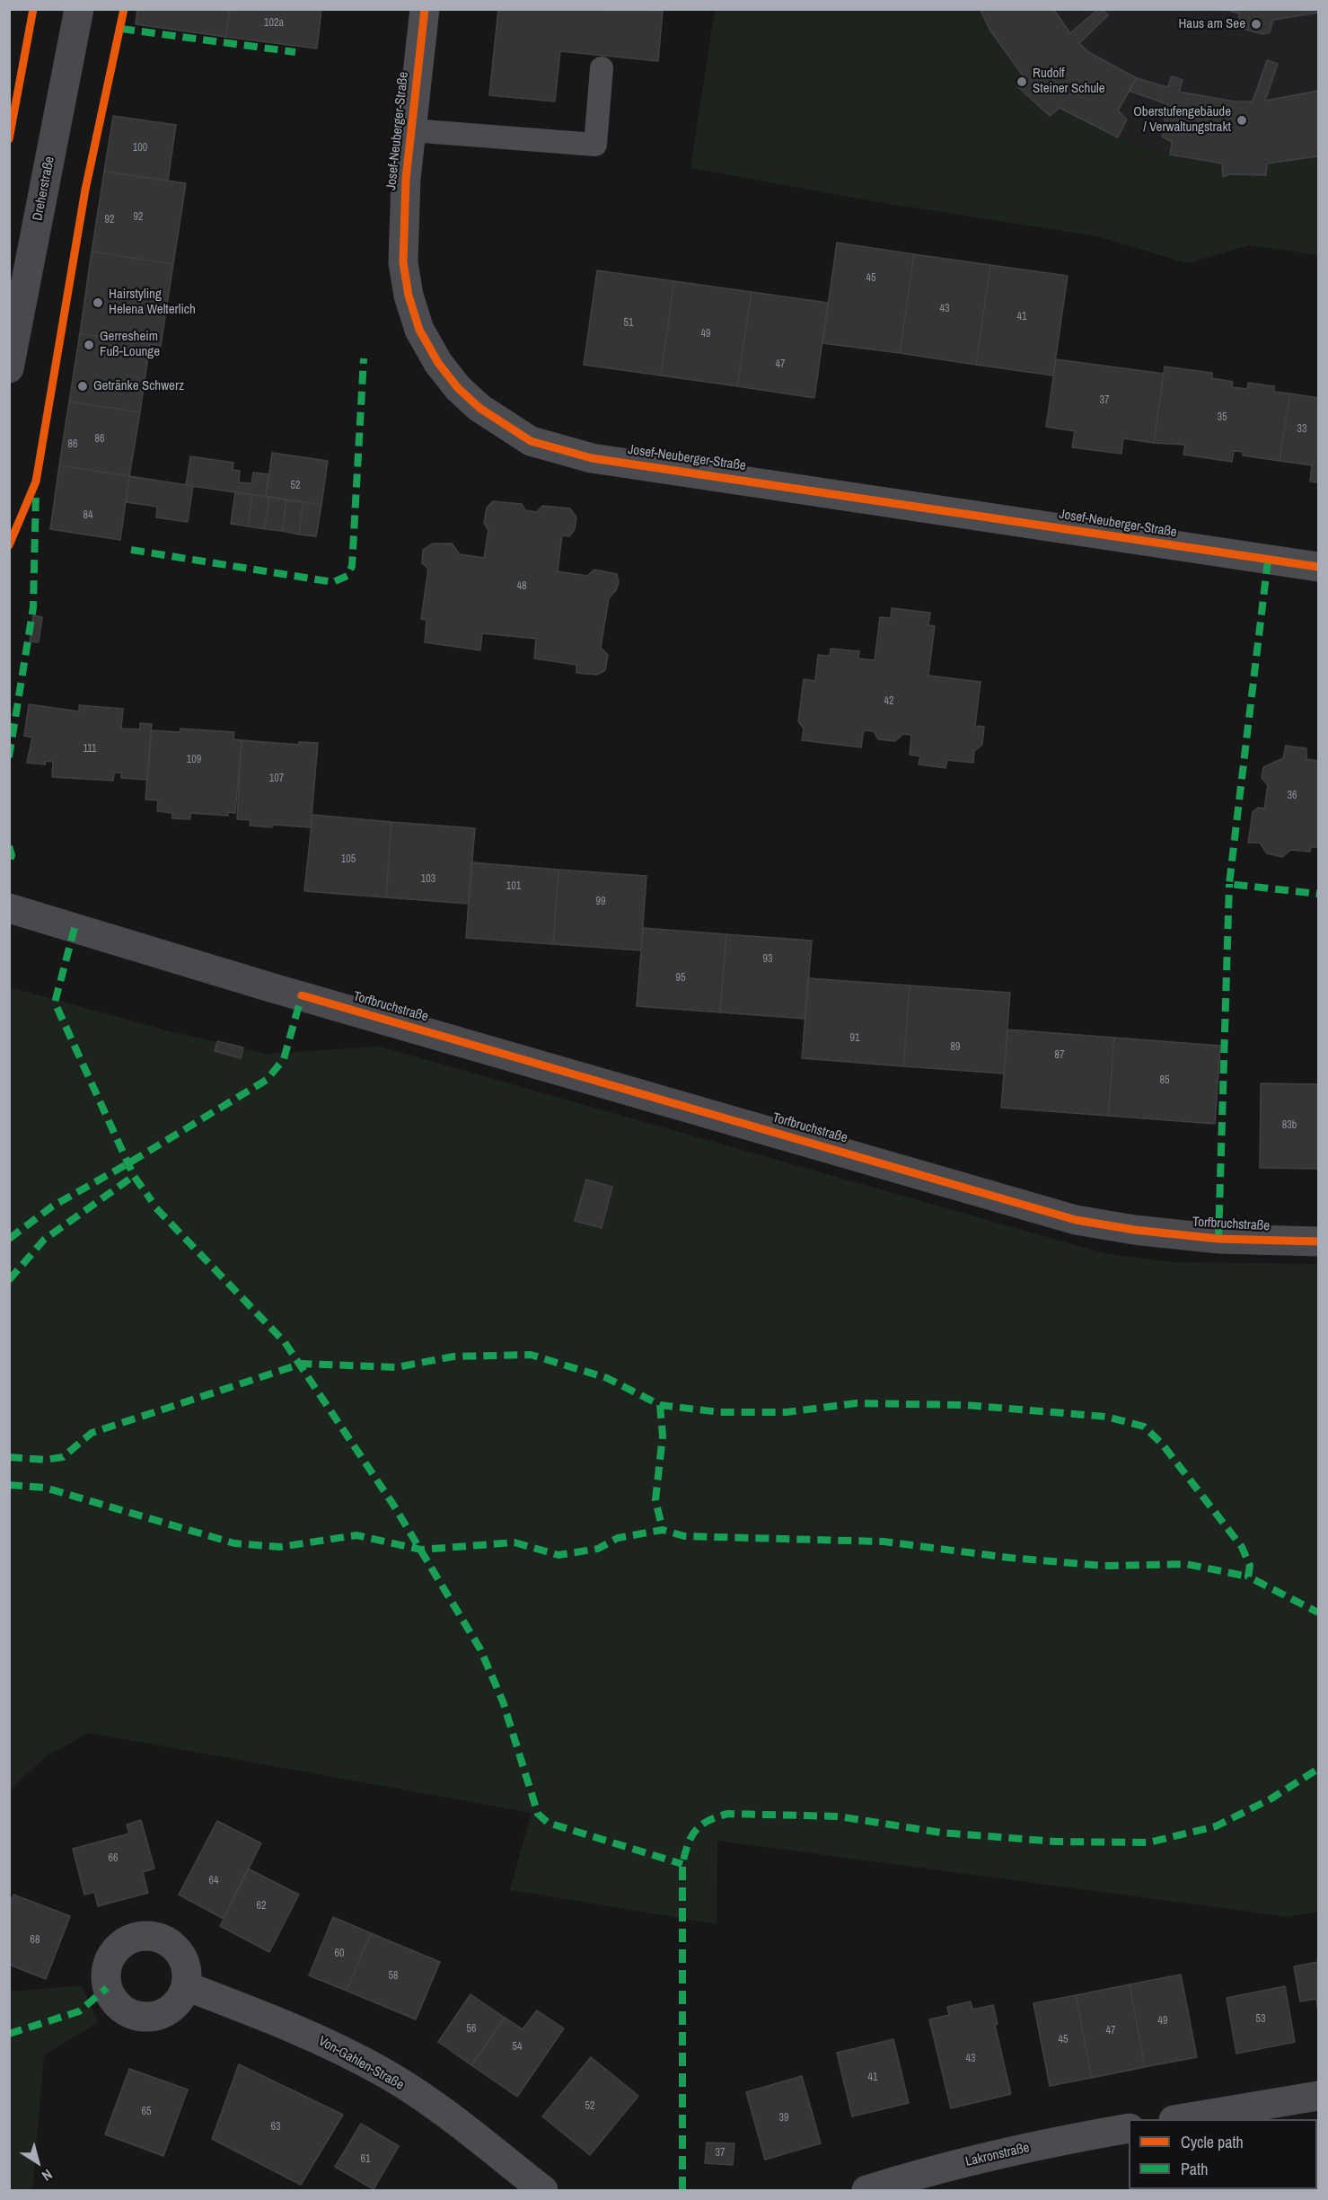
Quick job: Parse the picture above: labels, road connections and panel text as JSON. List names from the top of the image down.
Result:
{
  "streets": {
    "main road": ["Dreherstraße", "Torfbruchstraße"],
    "street": ["Josef-Neuberger-Straße", "Von-Gahlen-Straße", "Lakronstraße"]
  },
  "places": [
    "Haus am See",
    "Rudolf Steiner Schule",
    "Oberstufengebäude / Verwaltungstrakt",
    "Hairstyling Helena Welterlich",
    "Gerresheim Fuß-Lounge",
    "Getränke Schwerz"
  ],
  "house_numbers": [
    "102a",
    "100",
    "92",
    "92",
    "45",
    "43",
    "41",
    "51",
    "49",
    "47",
    "37",
    "35",
    "33",
    "86",
    "86",
    "52",
    "84",
    "48",
    "42",
    "111",
    "109",
    "107",
    "36",
    "105",
    "103",
    "101",
    "99",
    "93",
    "95",
    "91",
    "89",
    "87",
    "85",
    "83b",
    "66",
    "64",
    "62",
    "68",
    "60",
    "58",
    "53",
    "49",
    "56",
    "47",
    "45",
    "54",
    "43",
    "41",
    "52",
    "65",
    "39",
    "63",
    "37",
    "61"
  ],
  "legend": ["Cycle path", "Path"],
  "north": "bottom right"
}
